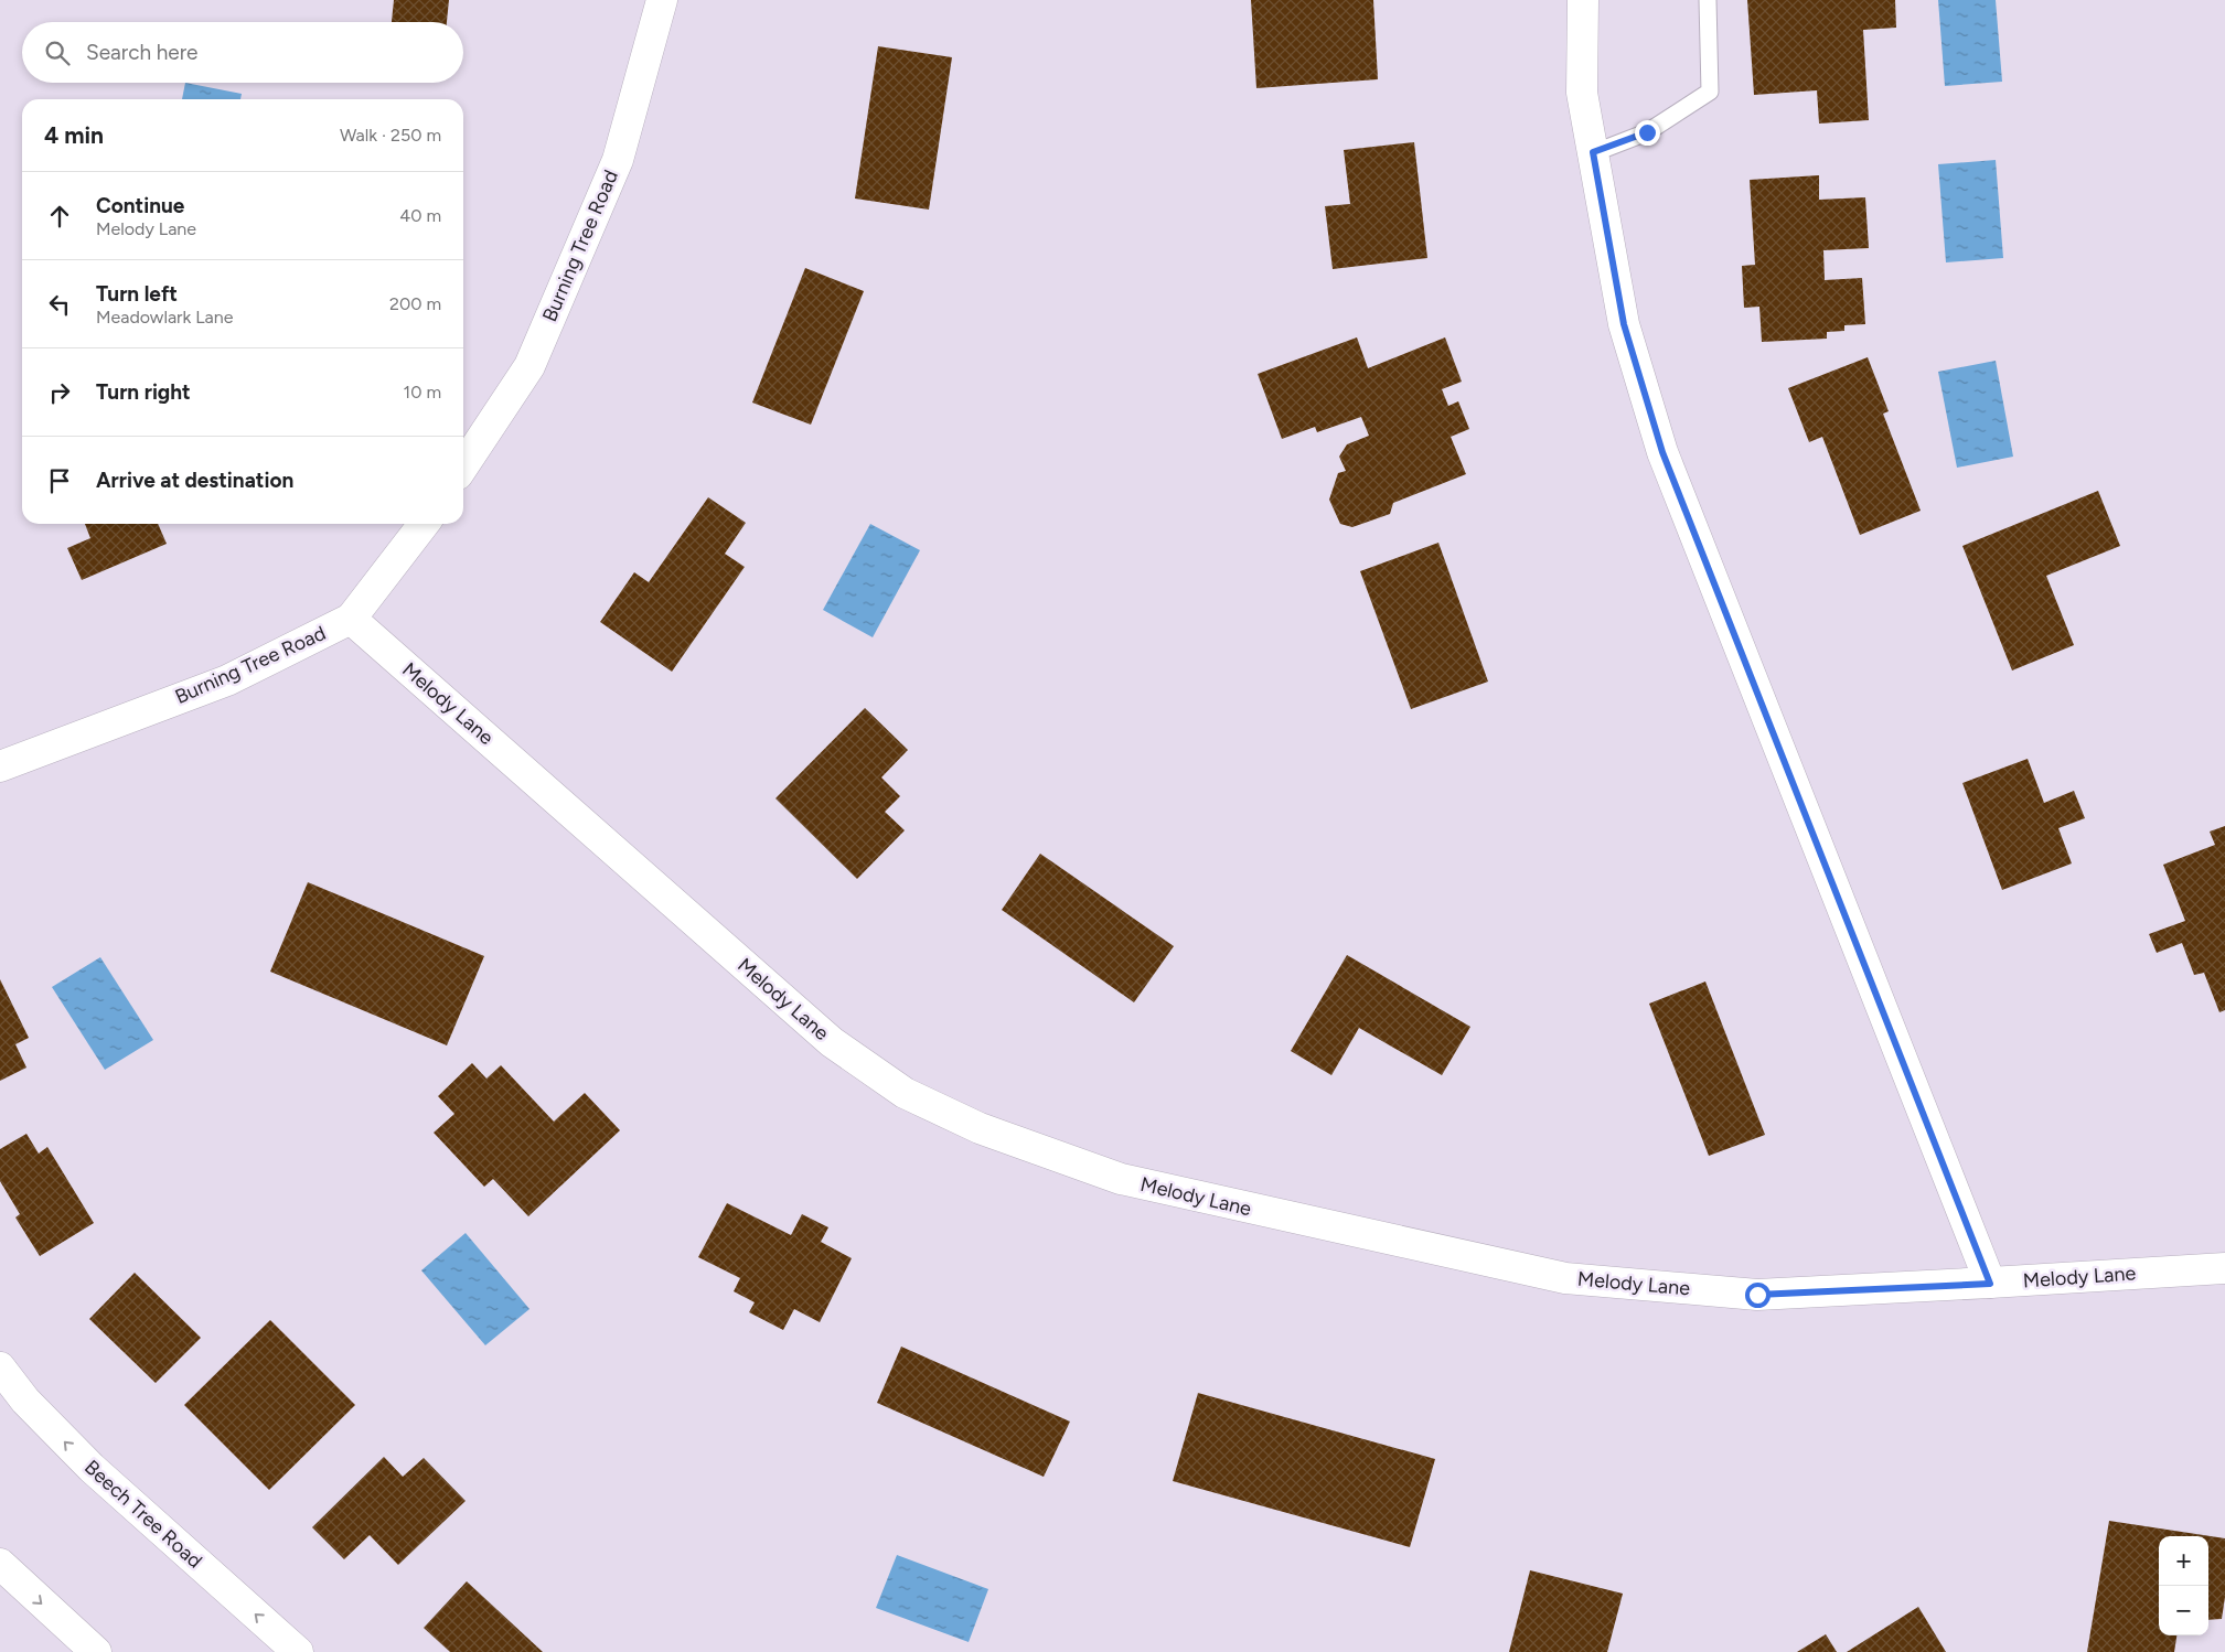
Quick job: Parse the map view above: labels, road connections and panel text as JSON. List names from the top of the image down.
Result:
{
  "streets": {
    "street": ["Burning Tree Road", "Melody Lane", "Beech Tree Road"]
  },
  "crossings": [
    ["Burning Tree Road", "Melody Lane"]
  ],
  "page": {
    "search": "Search here",
    "heading": ["4 min", "Walk · 250 m"],
    "list": [
      ["Continue", "Melody Lane", "40 m"],
      ["Turn left", "Meadowlark Lane", "200 m"],
      ["Turn right", "10 m"],
      "Arrive at destination"
    ],
    "map_buttons": ["+", "−"]
  }
}
